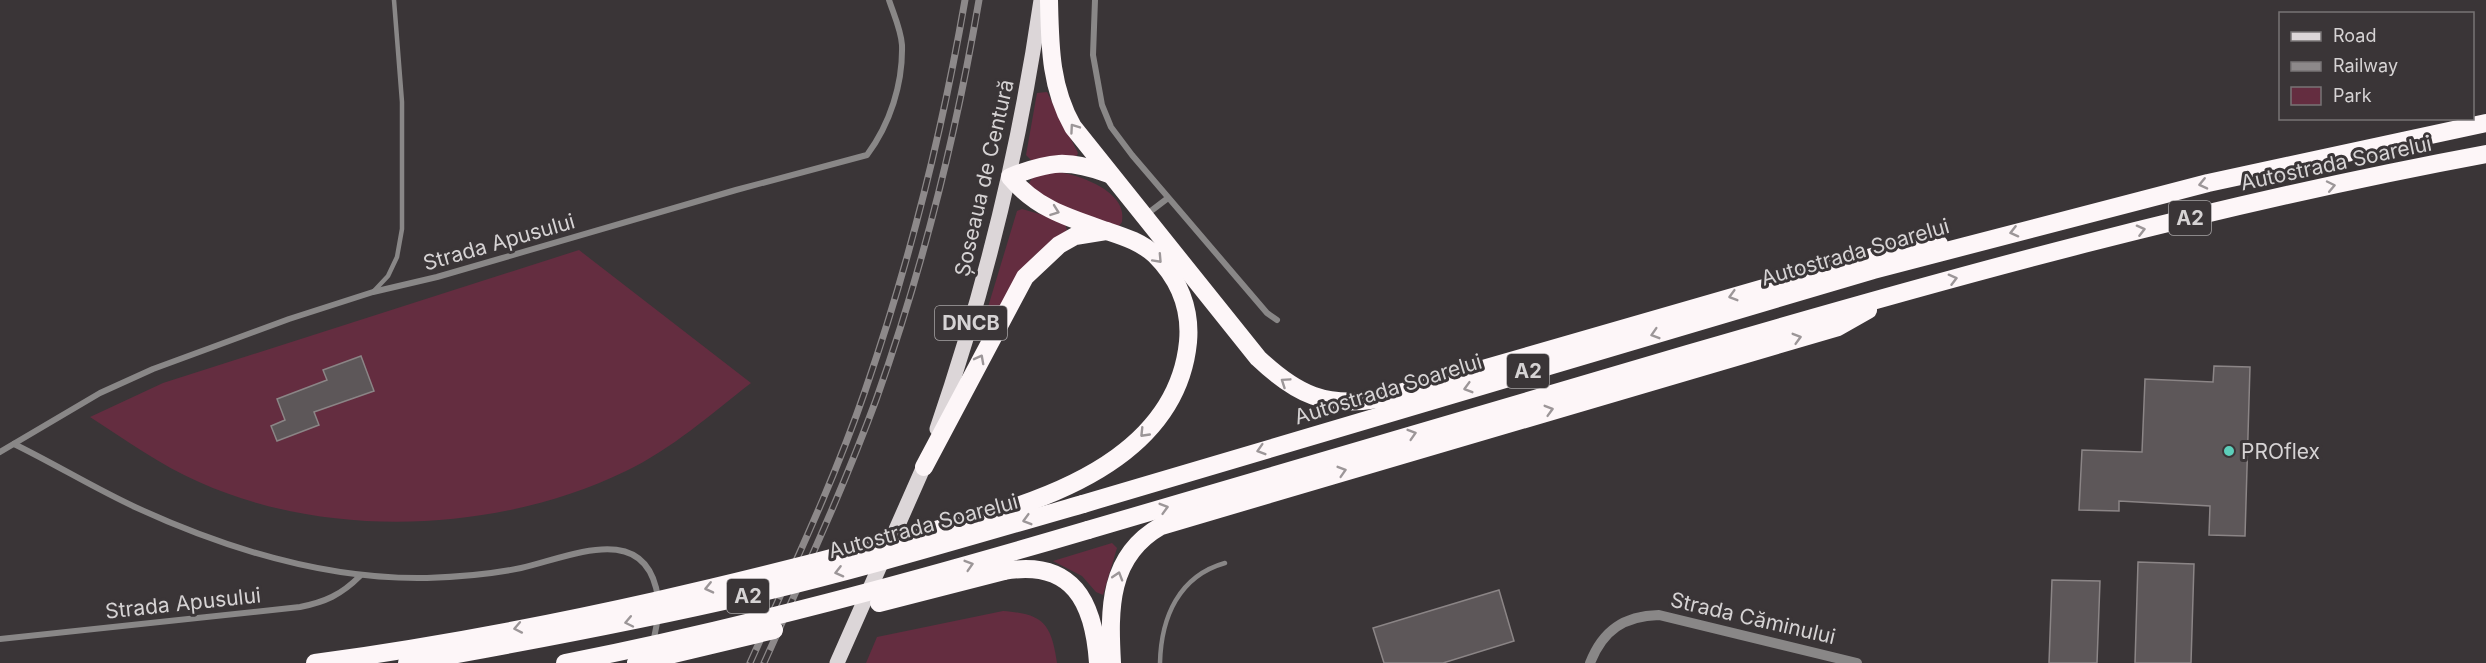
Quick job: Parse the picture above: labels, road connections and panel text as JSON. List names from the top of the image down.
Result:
{
  "streets": {
    "highway": ["Autostrada Soarelui", "A2"],
    "main road": ["Șoseaua de Centură", "DNCB"],
    "street": ["Strada Apusului", "Strada Căminului"]
  },
  "places": ["PROflex"],
  "legend": ["Road", "Railway", "Park"]
}
